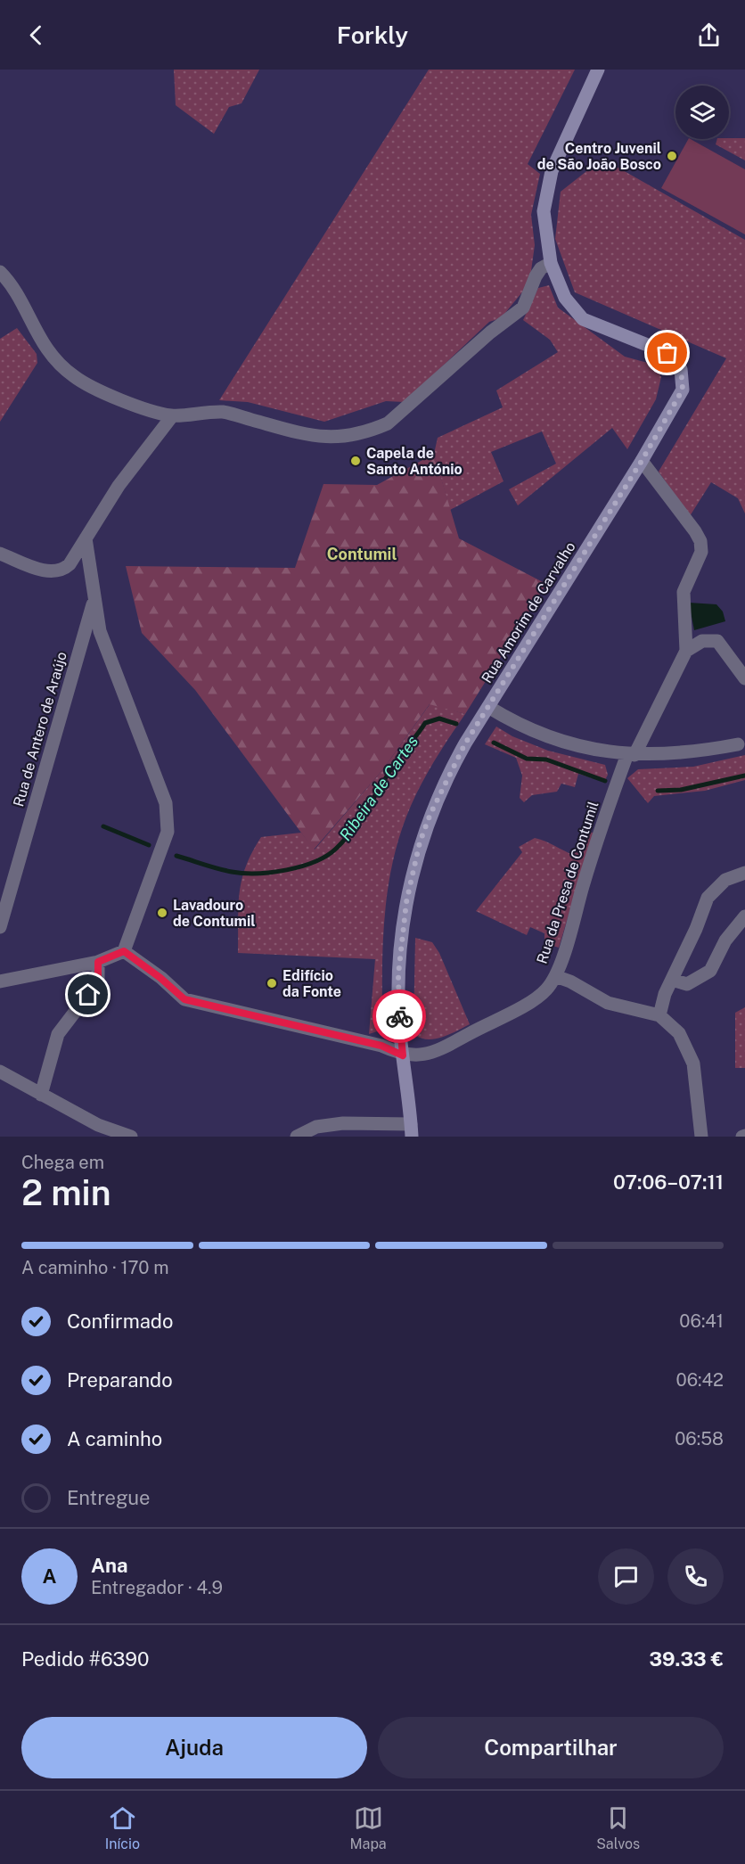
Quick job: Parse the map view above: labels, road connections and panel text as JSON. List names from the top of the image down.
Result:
{
  "streets": {
    "street": ["Rua Amorim de Carvalho", "Rua de Antero de Araújo", "Rua da Presa de Contumil"]
  },
  "crossings": [
    ["Rua Amorim de Carvalho", "Rua da Presa de Contumil"]
  ],
  "districts": ["Contumil"],
  "water": ["Ribeira de Cartes"],
  "places": [
    "Centro Juvenil de São João Bosco",
    "Capela de Santo António",
    "Lavadouro de Contumil",
    "Edifício da Fonte"
  ],
  "page": {
    "header": "Forkly",
    "heading": ["2 min", "Chega em", "07:06–07:11"],
    "panel": [
      "Ana",
      "Entregador · 4.9",
      "Pedido #6390",
      "39.33 €"
    ],
    "bar": "A caminho · 170 m",
    "list": [
      ["Confirmado", "06:41"],
      ["Preparando", "06:42"],
      ["A caminho", "06:58"],
      "Entregue"
    ],
    "round": "A",
    "buttons": ["Ajuda", "Compartilhar"],
    "tabs": ["Início", "Mapa", "Salvos"]
  }
}
